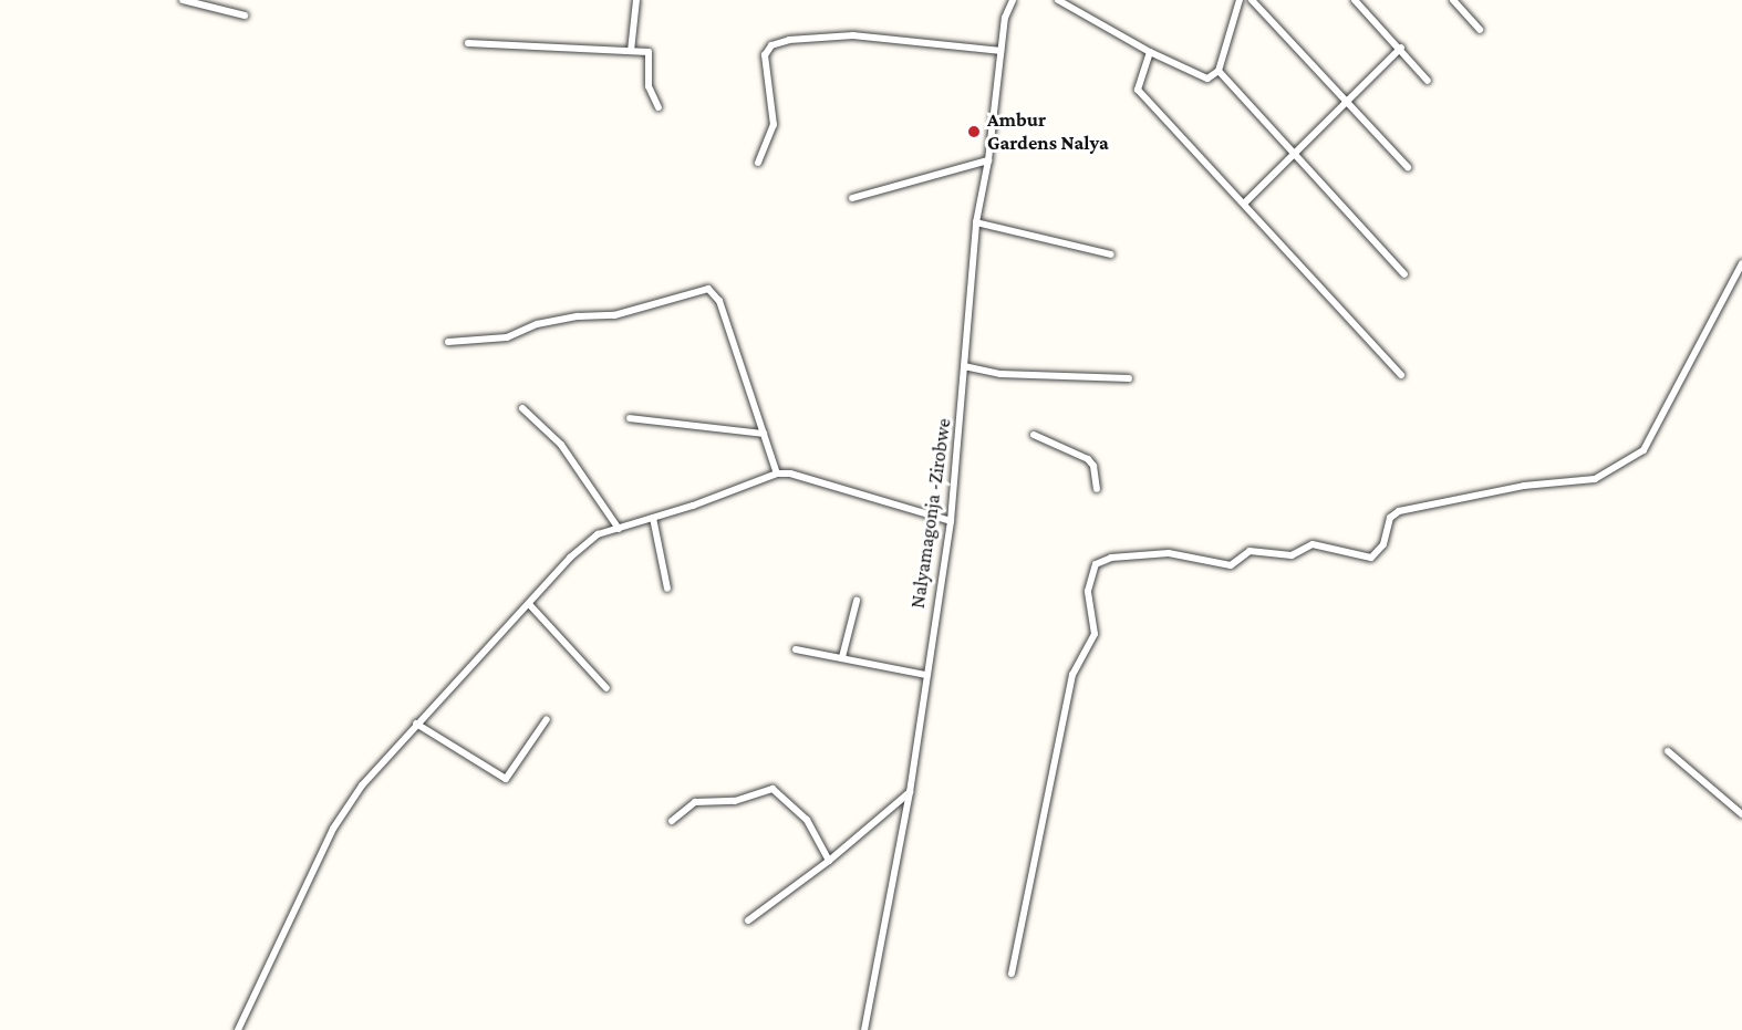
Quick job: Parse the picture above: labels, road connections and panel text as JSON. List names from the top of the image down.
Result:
{
  "streets": {
    "street": ["Nalyamagonja -Zirobwe"]
  },
  "places": ["Ambur Gardens Nalya"]
}
